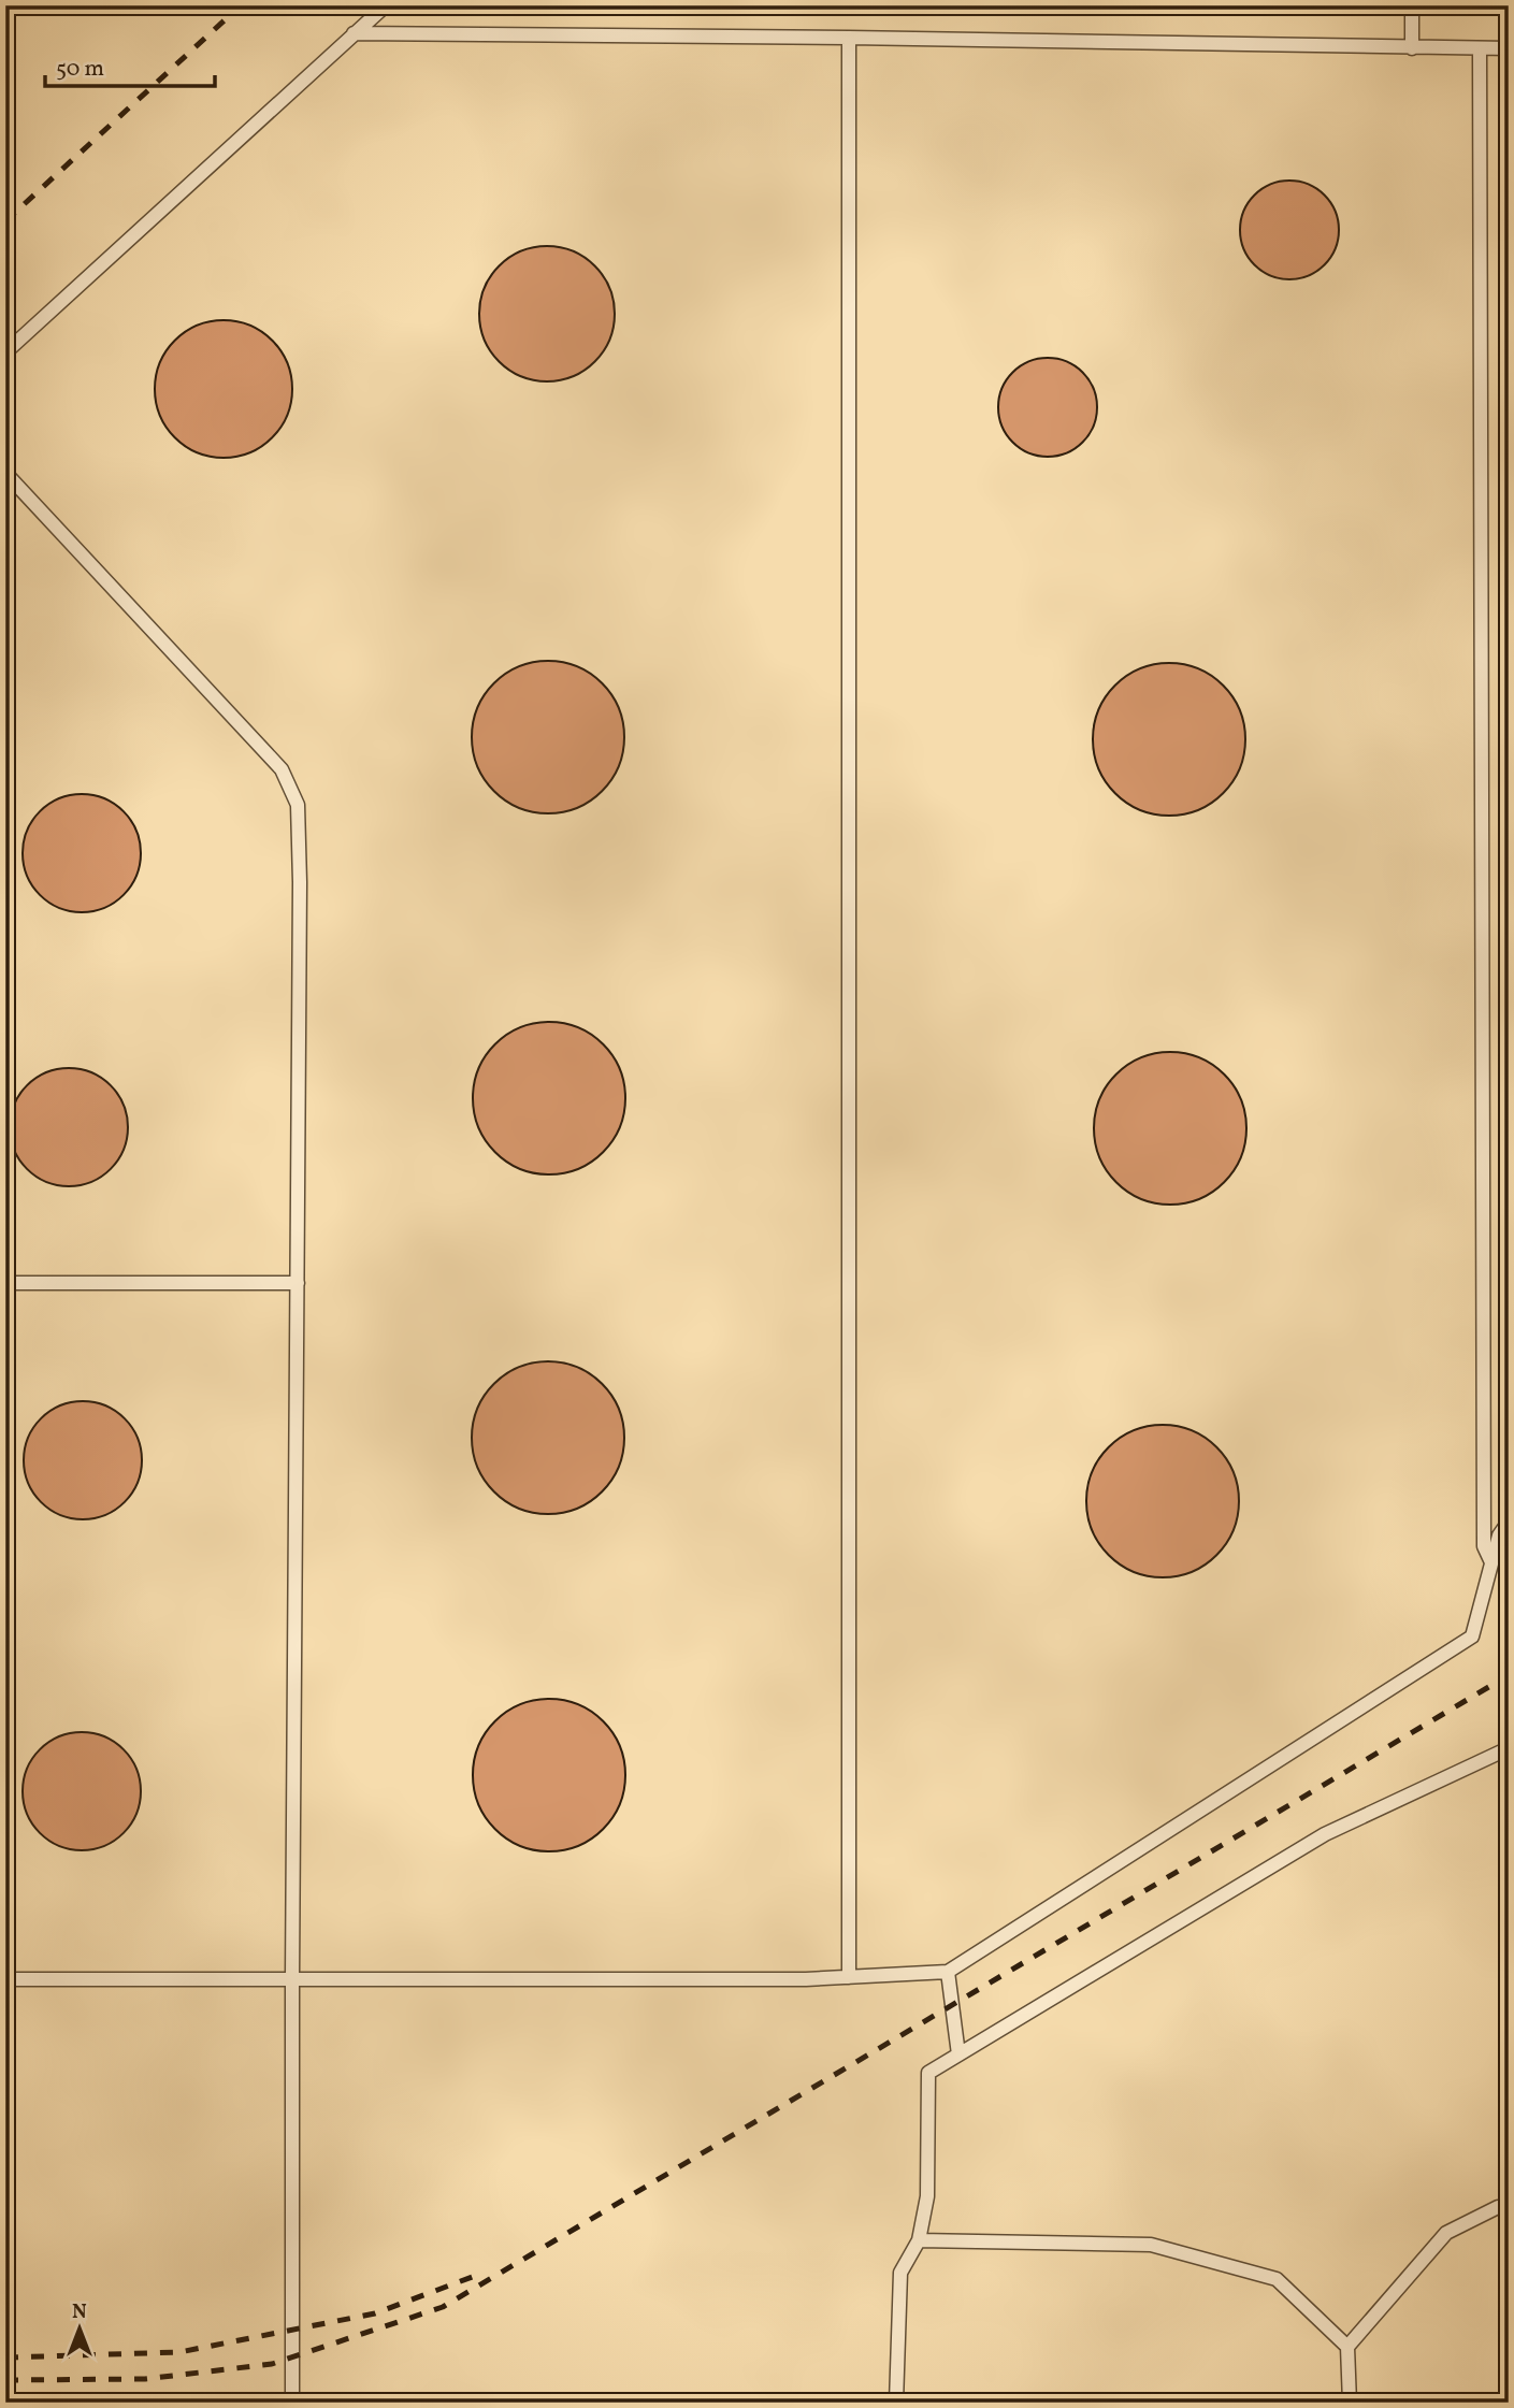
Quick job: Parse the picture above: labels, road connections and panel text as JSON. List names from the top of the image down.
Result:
{
  "scale_bar": "50 m",
  "north": "top"
}
